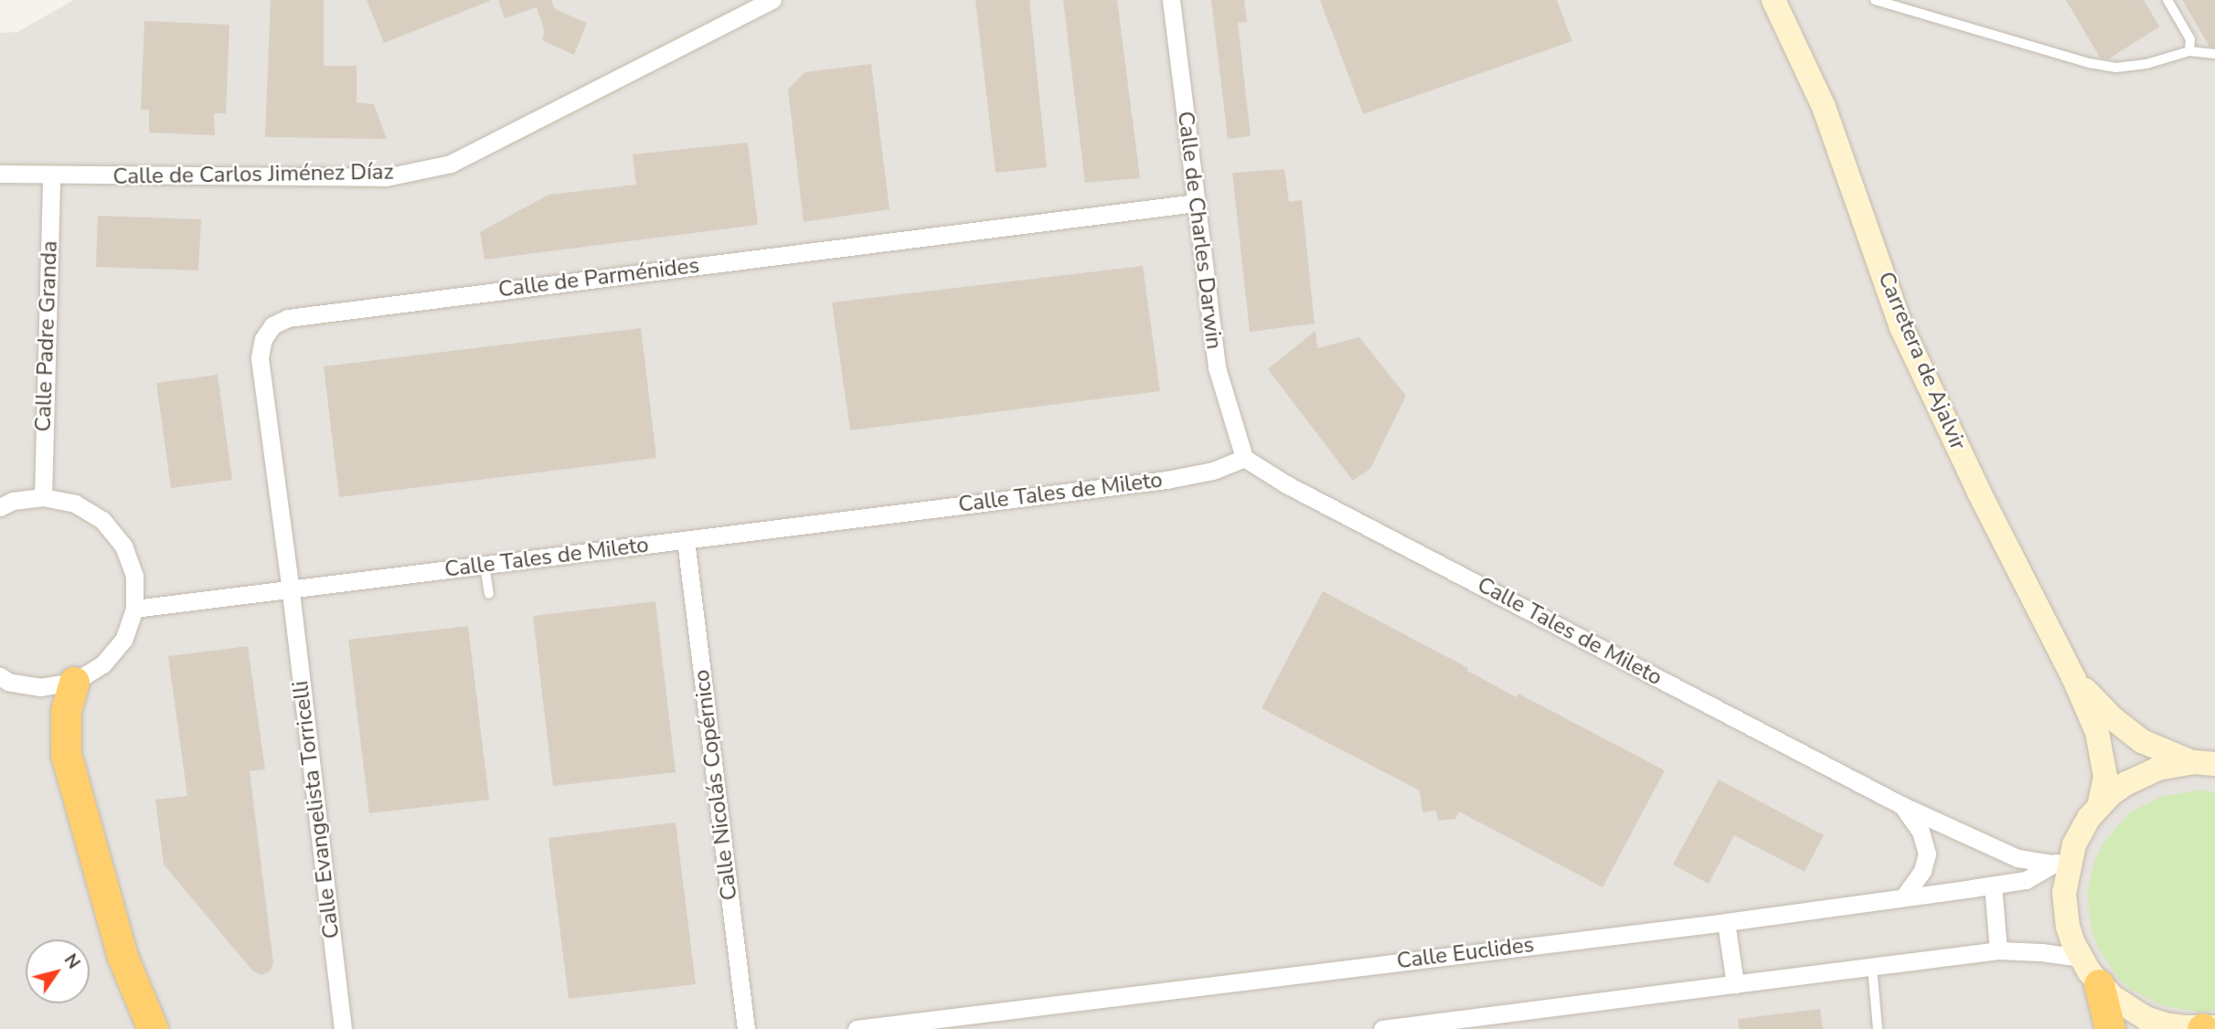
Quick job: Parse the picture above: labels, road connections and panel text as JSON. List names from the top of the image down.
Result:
{
  "streets": {
    "street": [
      "Calle de Carlos Jiménez Díaz",
      "Calle de Charles Darwin",
      "Calle de Parménides",
      "Calle Padre Granda",
      "Carretera de Ajalvir",
      "Calle Tales de Mileto",
      "Calle Nicolás Copérnico",
      "Calle Evangelista Torricelli",
      "Calle Euclides"
    ]
  },
  "crossings": [
    ["Calle de Carlos Jiménez Díaz", "Calle Padre Granda"],
    ["Calle de Charles Darwin", "Calle de Parménides"],
    ["Calle de Charles Darwin", "Calle Tales de Mileto"],
    ["Calle de Parménides", "Calle Tales de Mileto"],
    ["Calle de Parménides", "Calle Evangelista Torricelli"],
    ["Calle Tales de Mileto", "Calle Nicolás Copérnico"],
    ["Calle Tales de Mileto", "Calle Evangelista Torricelli"],
    ["Calle Tales de Mileto", "Calle Euclides"]
  ],
  "north": "top right"
}
